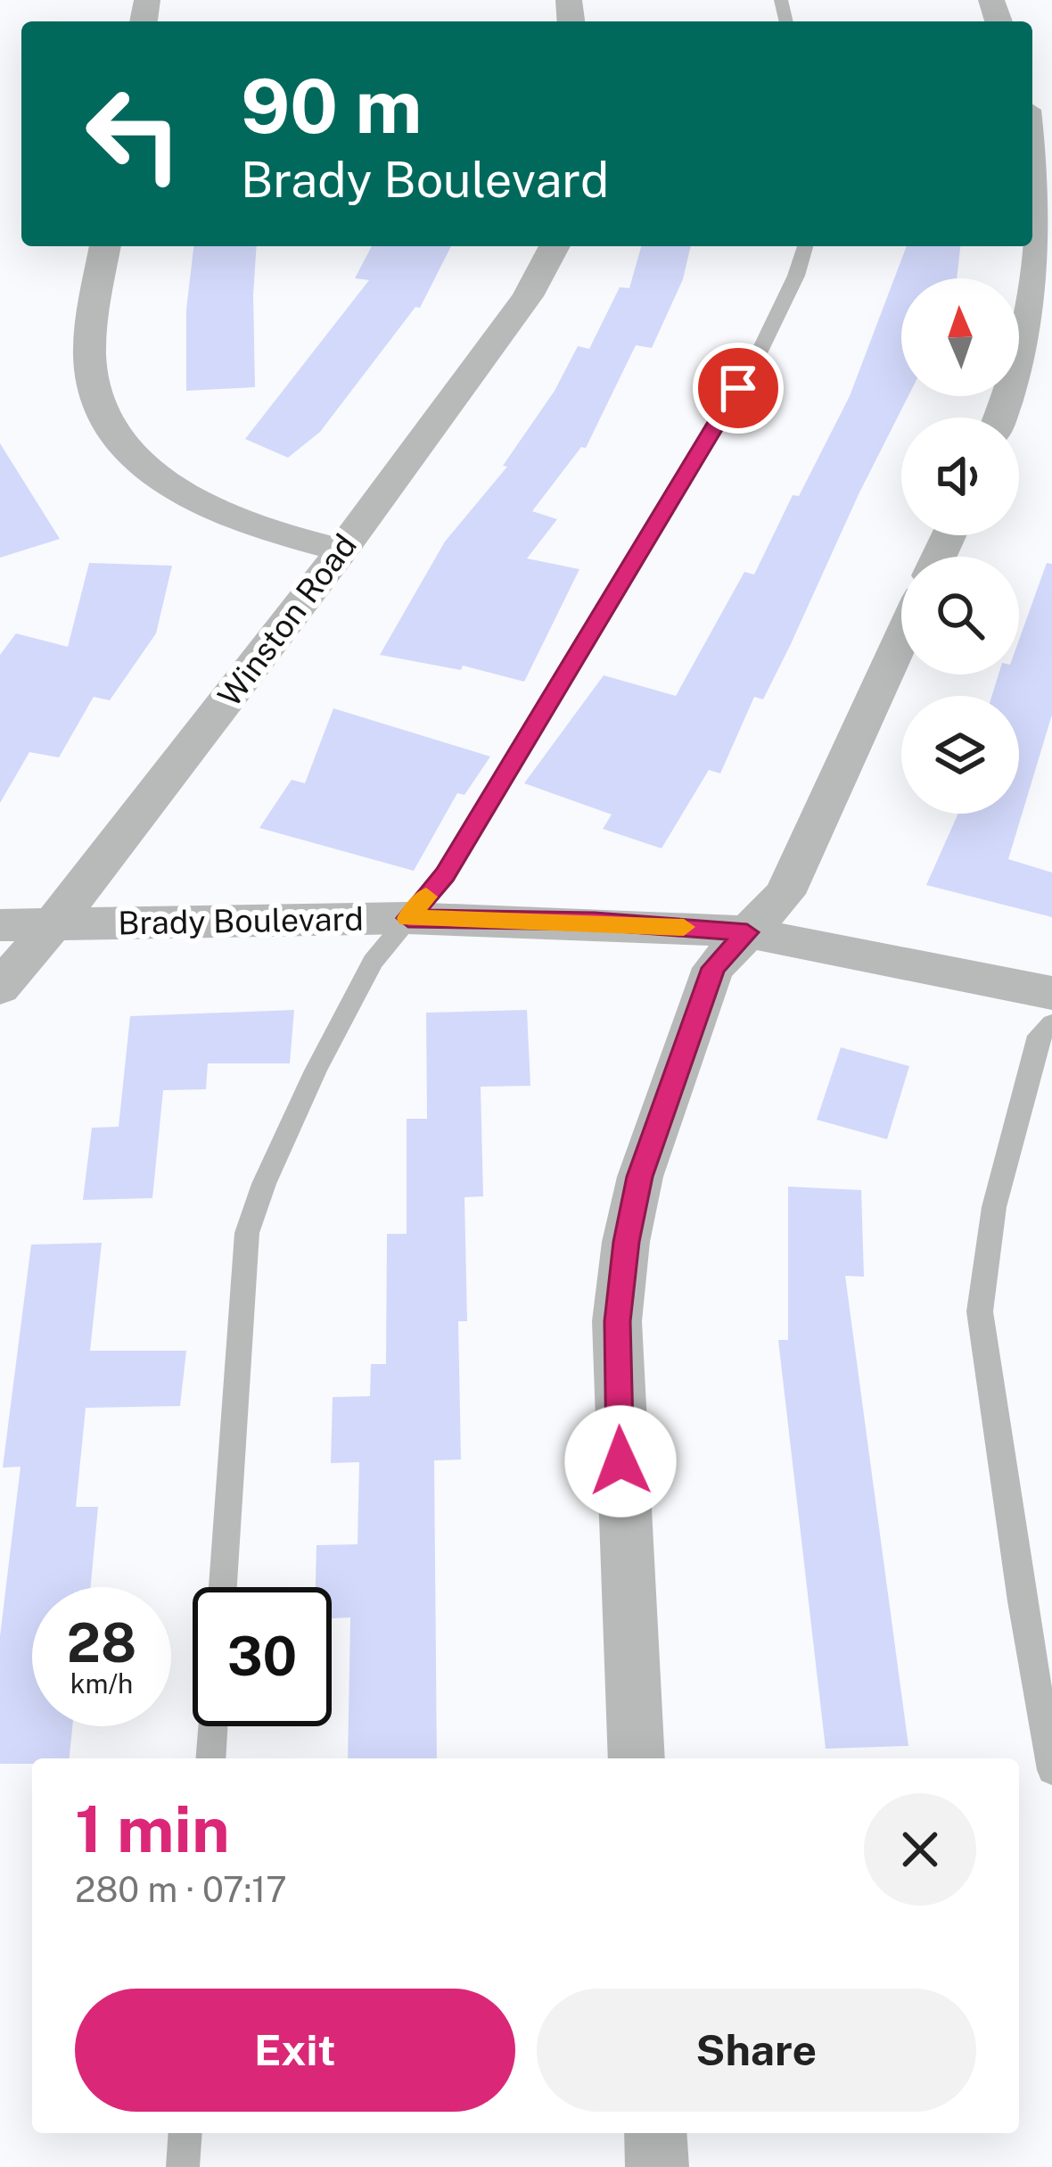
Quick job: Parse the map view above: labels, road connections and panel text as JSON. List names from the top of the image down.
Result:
{
  "streets": {
    "street": ["Winston Road", "Brady Boulevard"]
  },
  "crossings": [
    ["Winston Road", "Brady Boulevard"]
  ],
  "north": "top",
  "page": {
    "turn": ["90 m", "Brady Boulevard"],
    "speed": "28 km/h",
    "limit": "30",
    "heading": ["1 min", "280 m · 07:17"],
    "buttons": ["Exit", "Share"]
  }
}
